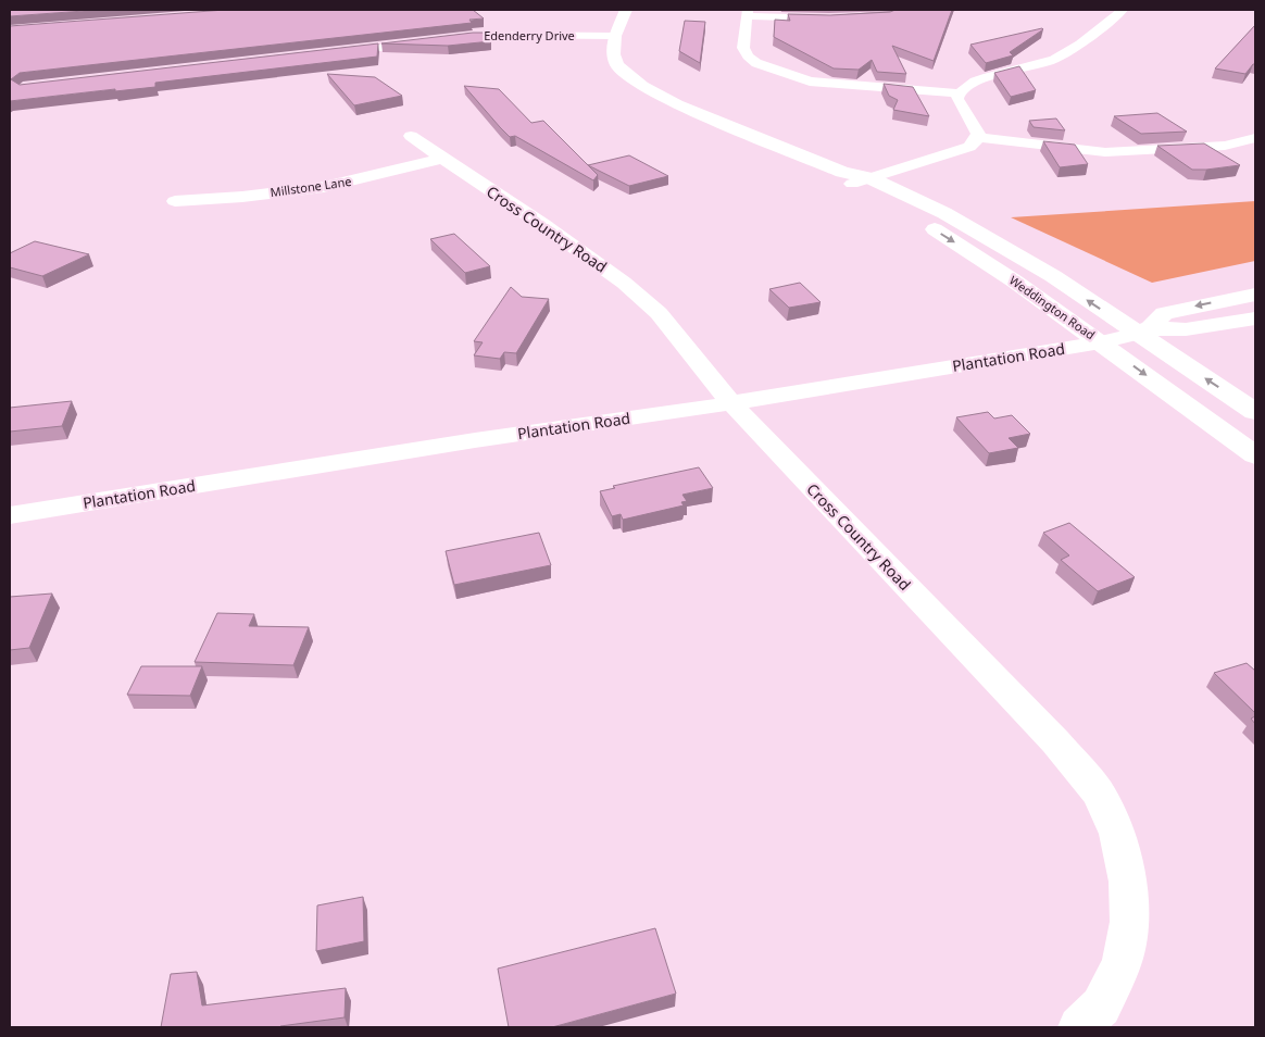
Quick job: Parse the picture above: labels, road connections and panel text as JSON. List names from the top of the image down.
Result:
{
  "streets": {
    "main road": ["Weddington Road"],
    "street": [
      "Edenderry Drive",
      "Millstone Lane",
      "Cross Country Road",
      "Plantation Road"
    ]
  },
  "crossings": [
    ["Edenderry Drive", "Weddington Road"],
    ["Millstone Lane", "Cross Country Road"],
    ["Cross Country Road", "Plantation Road"],
    ["Weddington Road", "Plantation Road"]
  ]
}
